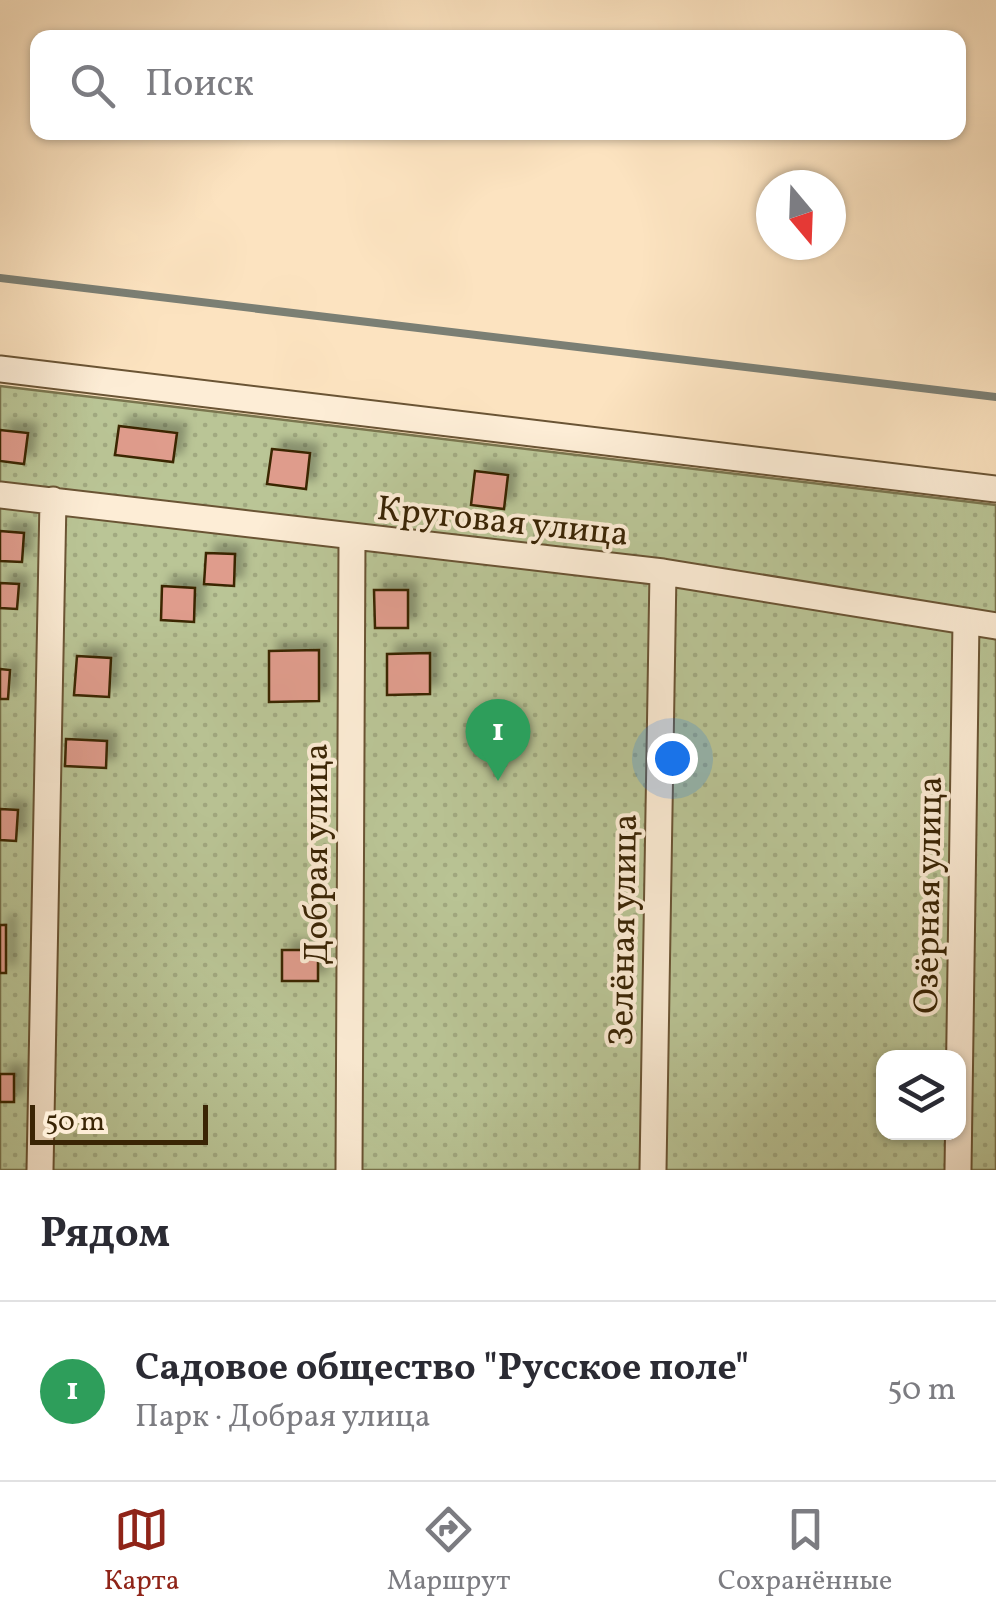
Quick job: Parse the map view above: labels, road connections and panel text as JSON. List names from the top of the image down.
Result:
{
  "streets": {
    "street": [
      "Круговая улица",
      "Добрая улица",
      "Озёрная улица",
      "Зелёная улица"
    ]
  },
  "crossings": [
    ["Круговая улица", "Добрая улица"],
    ["Круговая улица", "Озёрная улица"],
    ["Круговая улица", "Зелёная улица"]
  ],
  "scale_bar": "50 m",
  "north": "bottom",
  "page": {
    "search": "Поиск",
    "pins": "1",
    "scale": "50 m",
    "heading": "Рядом",
    "list": [
      {
        "mark": "1",
        "name": "Садовое общество \"Русское поле\"",
        "note": "Парк · Добрая улица",
        "value": "50 m"
      }
    ],
    "nav": ["Карта", "Маршрут", "Сохранённые"]
  }
}
